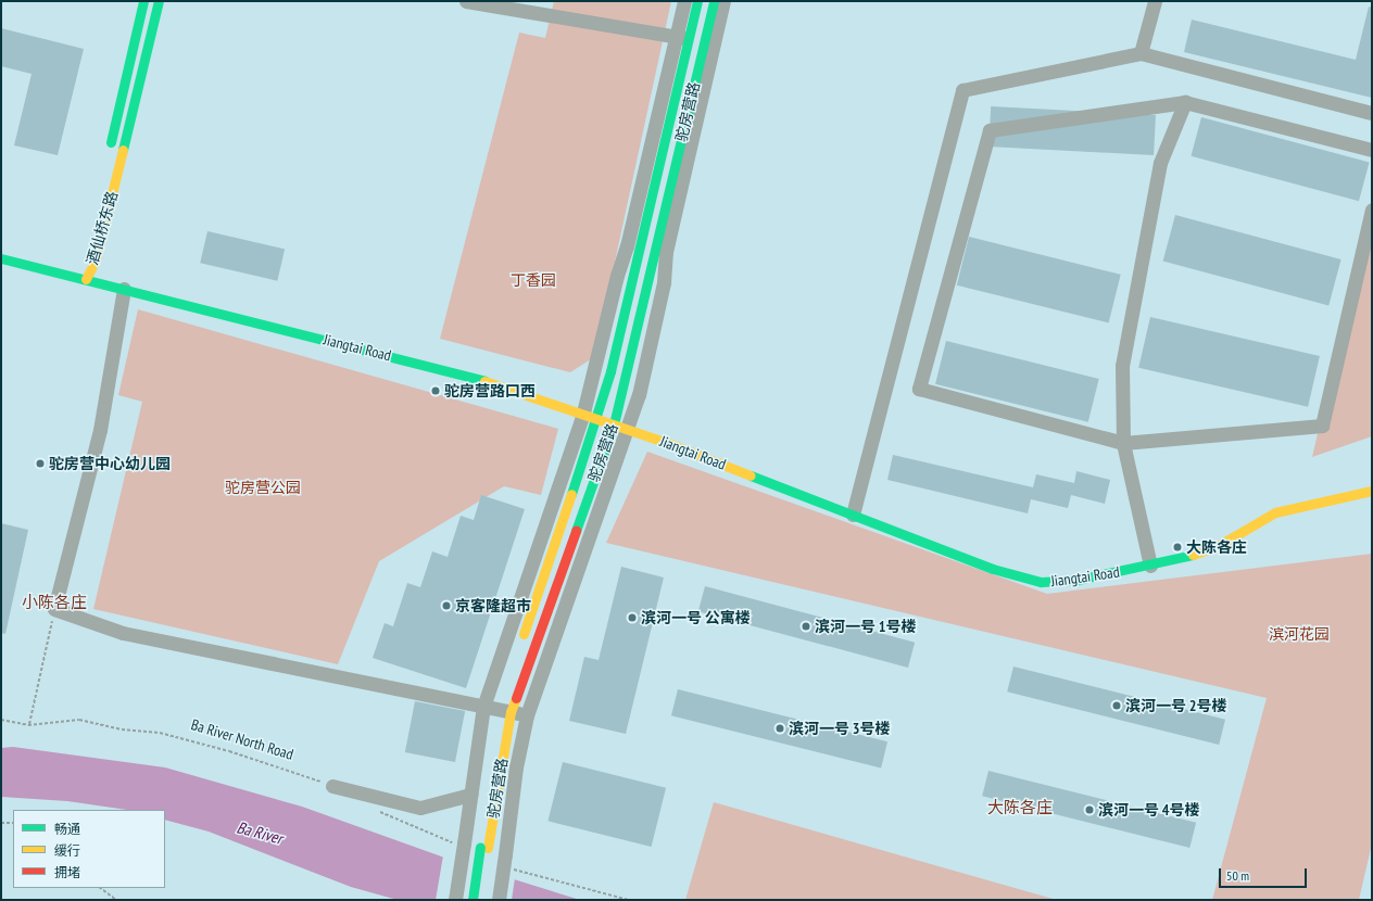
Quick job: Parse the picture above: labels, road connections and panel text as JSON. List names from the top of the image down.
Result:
{
  "streets": {
    "street": ["驼房营路", "酒仙桥东路", "Jiangtai Road"],
    "path": ["Ba River North Road"]
  },
  "crossings": [
    ["驼房营路", "Jiangtai Road"],
    ["酒仙桥东路", "Jiangtai Road"]
  ],
  "districts": ["小陈各庄", "大陈各庄"],
  "water": ["Ba River"],
  "parks": ["丁香园", "驼房营公园", "滨河花园"],
  "places": [
    "驼房营路口西",
    "驼房营中心幼儿园",
    "大陈各庄",
    "京客隆超市",
    "滨河一号 公寓楼",
    "滨河一号 1号楼",
    "滨河一号 2号楼",
    "滨河一号 3号楼",
    "滨河一号 4号楼"
  ],
  "legend": ["畅通", "缓行", "拥堵"],
  "scale_bar": "50 m"
}
